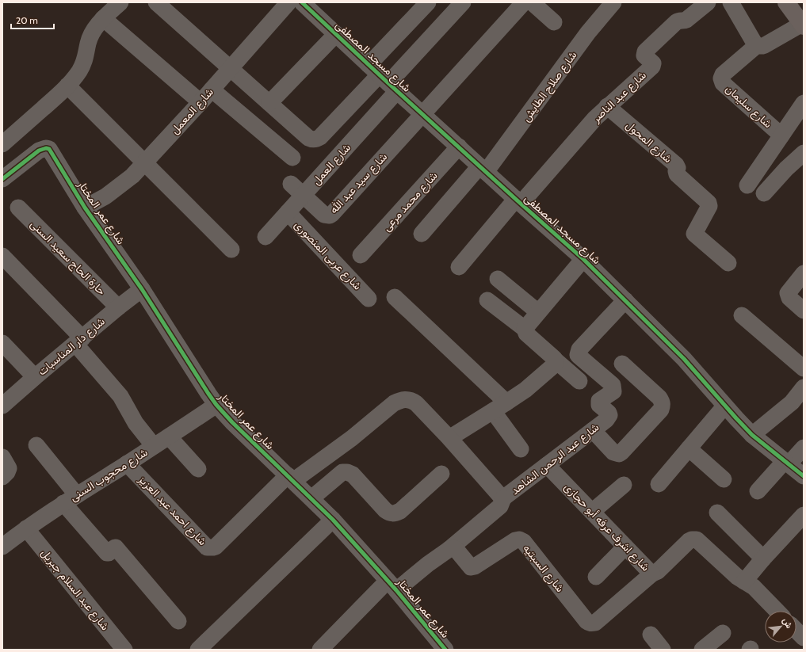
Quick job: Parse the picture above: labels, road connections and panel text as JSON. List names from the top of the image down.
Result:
{
  "streets": {
    "street": [
      "شارع مسجد المصطفى",
      "شارع صلاح الطايش",
      "شارع عبد الناصر",
      "شارع سليمان",
      "شارع المعمل",
      "شارع المحول",
      "شارع العمل",
      "شارع سيد عبد الله",
      "شارع محمد مرعى",
      "شارع عمر المختار",
      "شارع عربى المنصورى",
      "حارة الحاج سعيد السنى",
      "شارع دار المناسبات",
      "شارع عبد الرحمن الشاهد",
      "شارع محجوب السنى",
      "شارع احمد عبد العزيز",
      "شارع اشرف عرفه أبو حجازى",
      "شارع السبتيه",
      "شارع عبد السلام جبريل"
    ]
  },
  "crossings": [
    ["شارع مسجد المصطفى", "شارع صلاح الطايش"],
    ["شارع مسجد المصطفى", "شارع عبد الناصر"],
    ["شارع مسجد المصطفى", "شارع العمل"],
    ["شارع مسجد المصطفى", "شارع سيد عبد الله"],
    ["شارع مسجد المصطفى", "شارع محمد مرعى"],
    ["شارع مسجد المصطفى", "شارع عبد الرحمن الشاهد"],
    ["شارع عبد الناصر", "شارع المحول"],
    ["شارع المعمل", "شارع عمر المختار"],
    ["شارع العمل", "شارع سيد عبد الله"],
    ["شارع العمل", "شارع عربى المنصورى"],
    ["شارع عمر المختار", "شارع دار المناسبات"],
    ["شارع عمر المختار", "شارع عبد الرحمن الشاهد"],
    ["شارع عمر المختار", "شارع محجوب السنى"],
    ["شارع عمر المختار", "شارع احمد عبد العزيز"],
    ["حارة الحاج سعيد السنى", "شارع دار المناسبات"],
    ["شارع عبد الرحمن الشاهد", "شارع احمد عبد العزيز"],
    ["شارع عبد الرحمن الشاهد", "شارع اشرف عرفه أبو حجازى"],
    ["شارع محجوب السنى", "شارع احمد عبد العزيز"],
    ["شارع محجوب السنى", "شارع عبد السلام جبريل"],
    ["شارع اشرف عرفه أبو حجازى", "شارع السبتيه"]
  ],
  "scale_bar": "20 m",
  "north": "top right"
}
